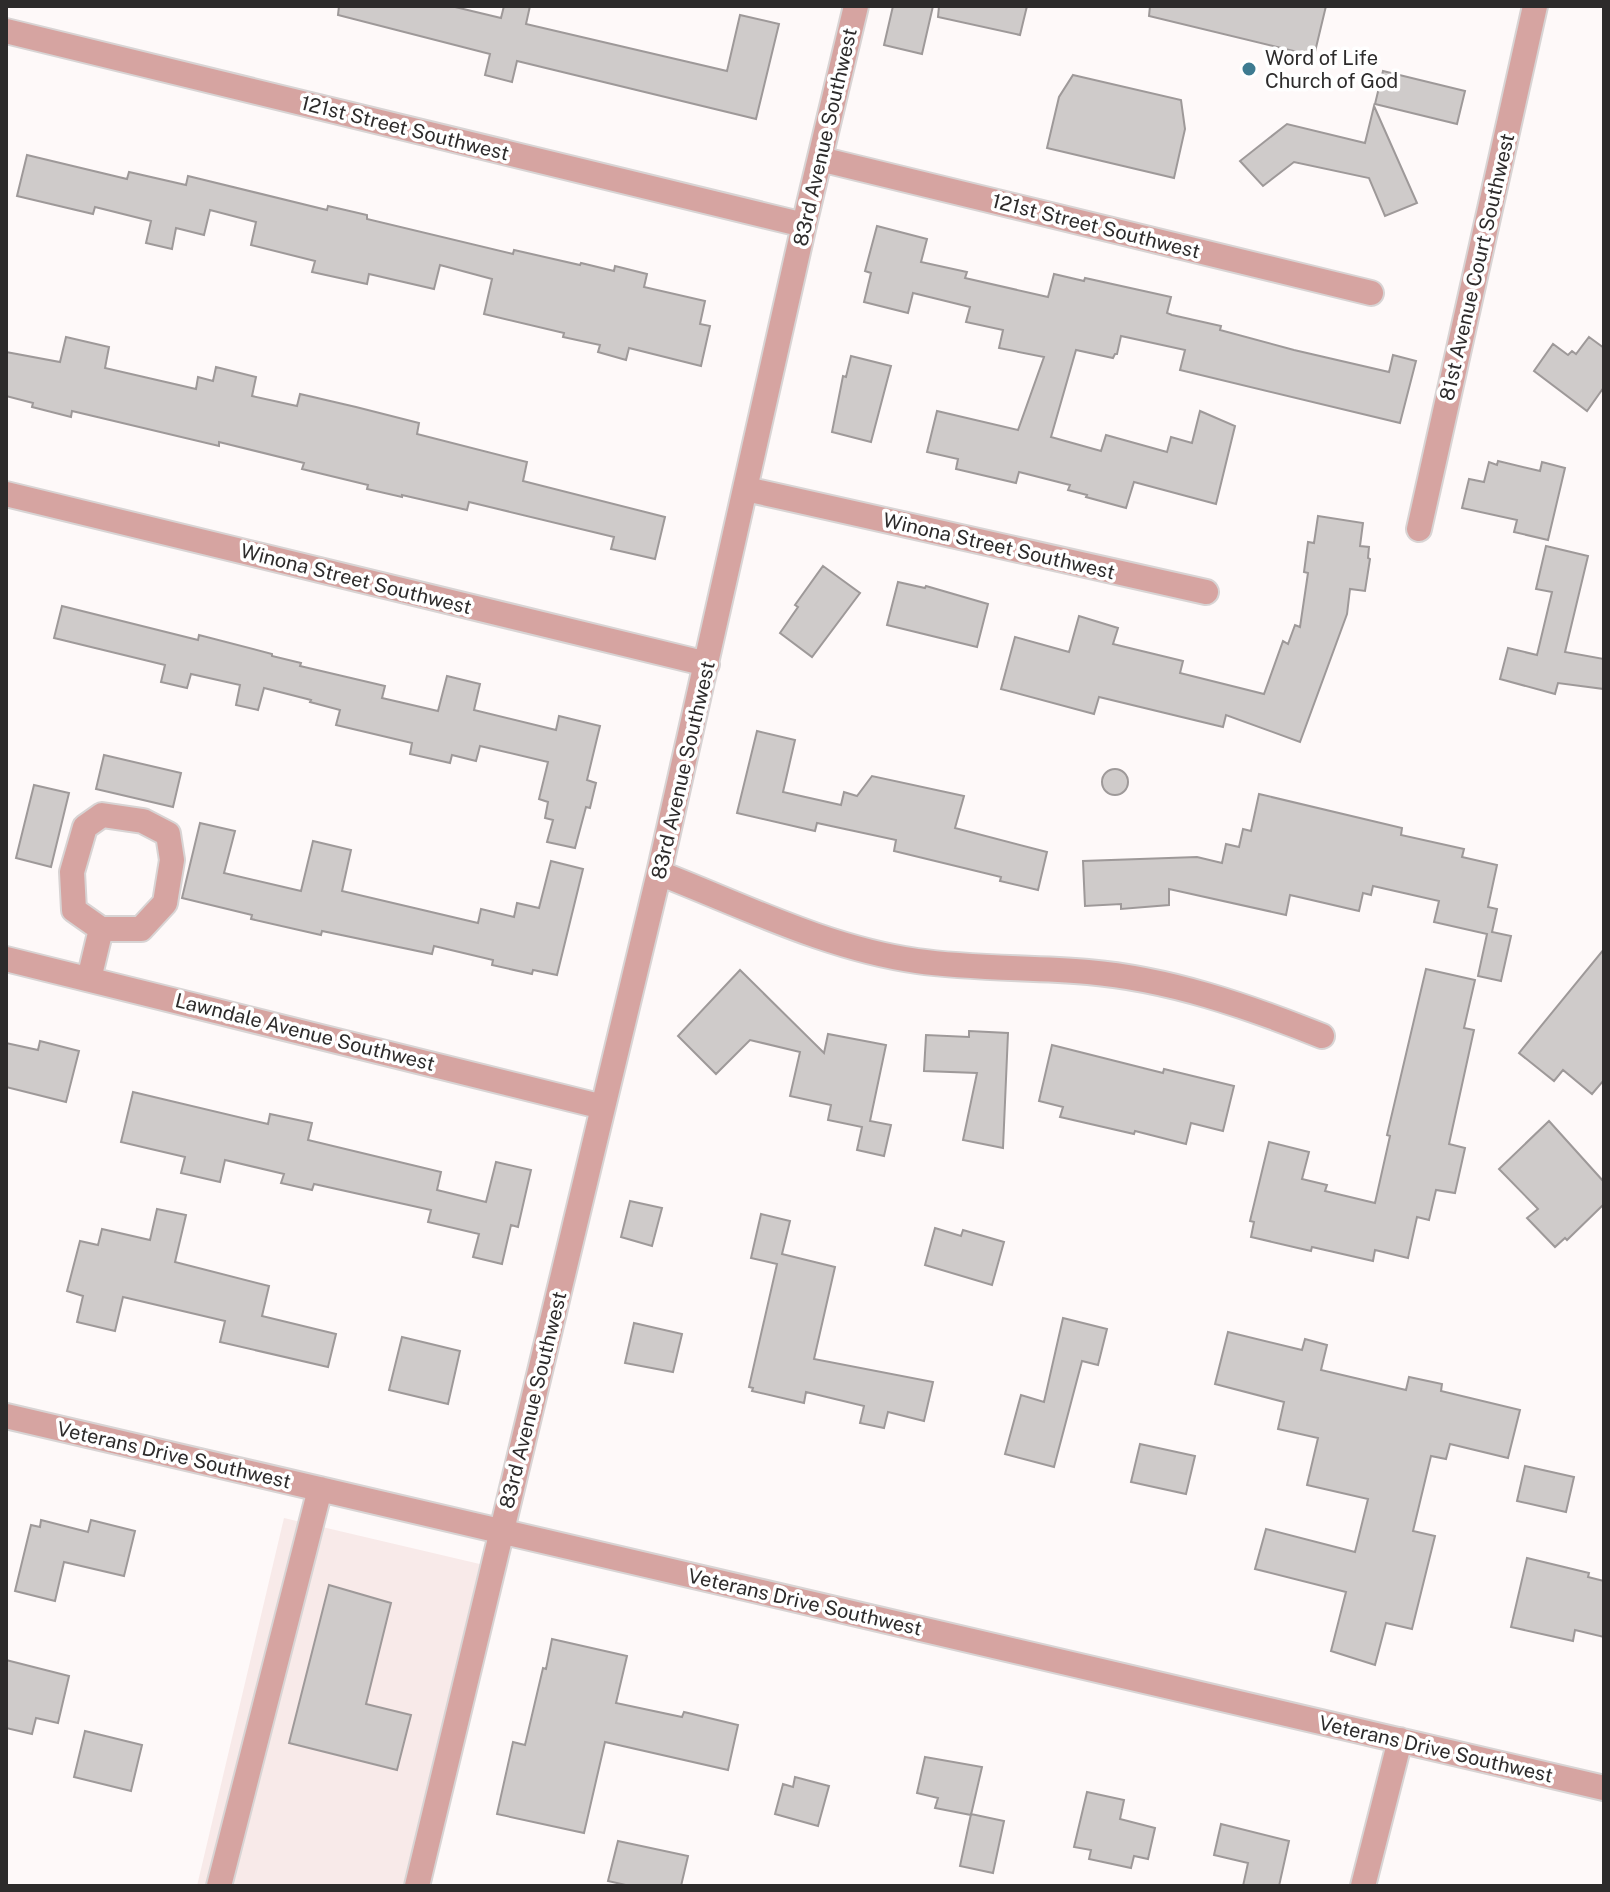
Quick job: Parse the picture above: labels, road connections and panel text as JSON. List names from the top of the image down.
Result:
{
  "streets": {
    "street": [
      "121st Street Southwest",
      "83rd Avenue Southwest",
      "81st Avenue Court Southwest",
      "Winona Street Southwest",
      "Lawndale Avenue Southwest",
      "Veterans Drive Southwest"
    ]
  },
  "crossings": [
    ["121st Street Southwest", "83rd Avenue Southwest"],
    ["83rd Avenue Southwest", "Winona Street Southwest"],
    ["83rd Avenue Southwest", "Lawndale Avenue Southwest"],
    ["83rd Avenue Southwest", "Veterans Drive Southwest"]
  ],
  "places": ["Word of Life Church of God"]
}
